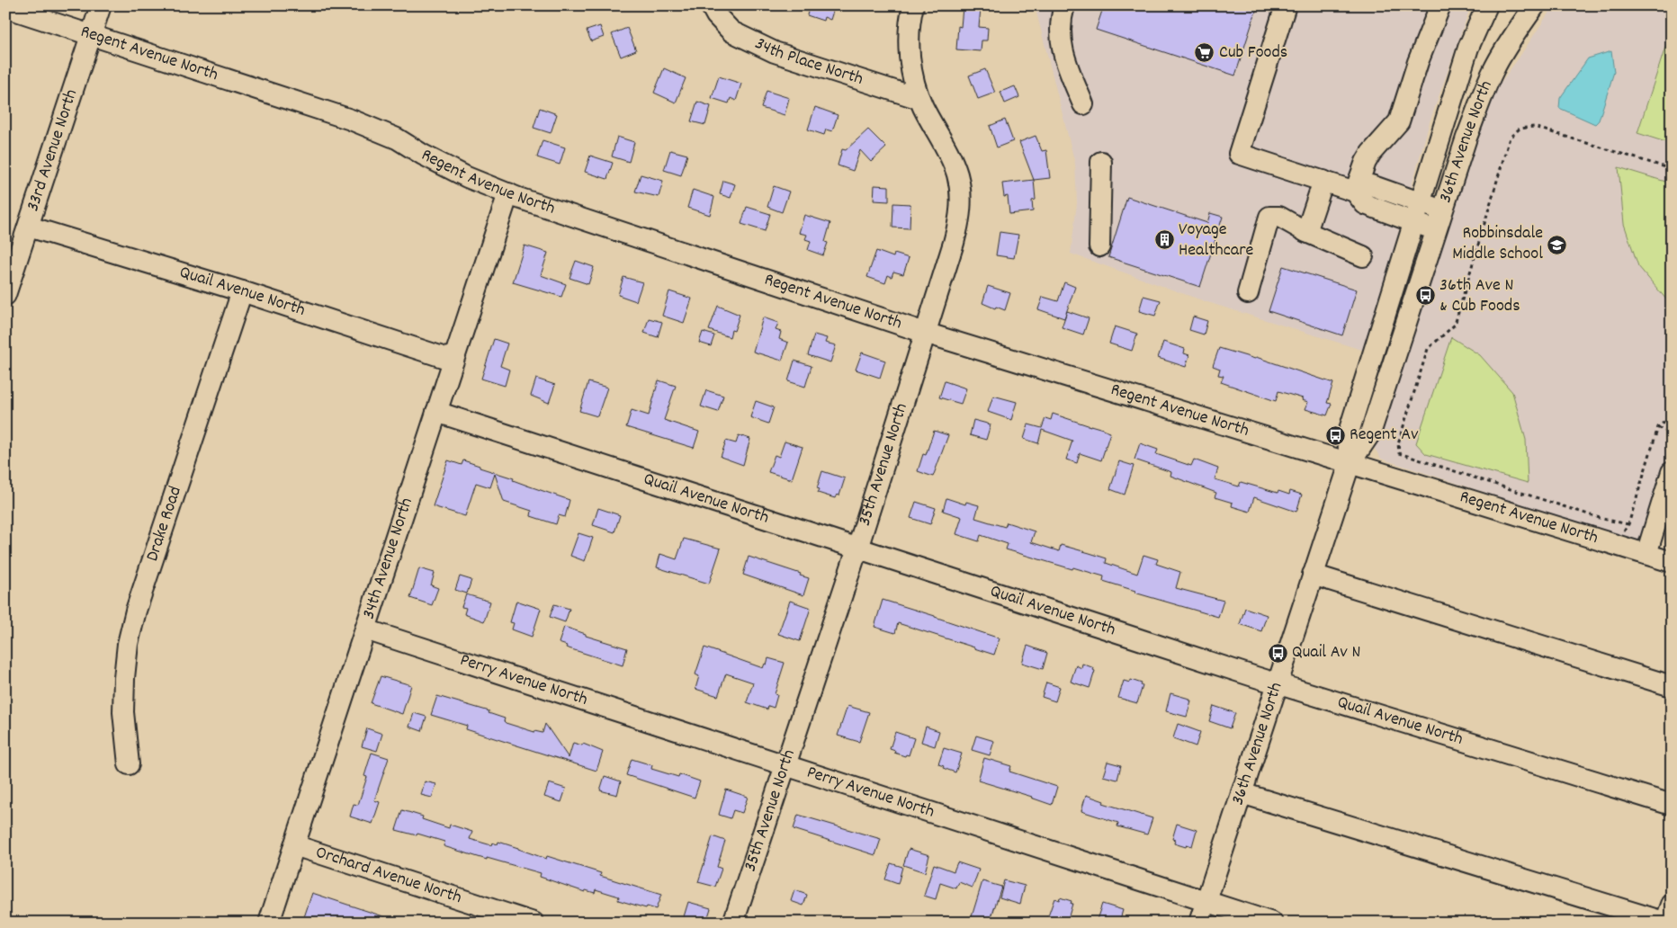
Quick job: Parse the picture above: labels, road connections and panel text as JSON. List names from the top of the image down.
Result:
{
  "streets": {
    "street": [
      "Regent Avenue North",
      "34th Place North",
      "36th Avenue North",
      "33rd Avenue North",
      "Quail Avenue North",
      "35th Avenue North",
      "Drake Road",
      "34th Avenue North",
      "Perry Avenue North",
      "Orchard Avenue North"
    ]
  },
  "crossings": [
    ["Regent Avenue North", "36th Avenue North"],
    ["Regent Avenue North", "33rd Avenue North"],
    ["Regent Avenue North", "35th Avenue North"],
    ["Regent Avenue North", "34th Avenue North"],
    ["34th Place North", "35th Avenue North"],
    ["36th Avenue North", "Quail Avenue North"],
    ["36th Avenue North", "Perry Avenue North"],
    ["33rd Avenue North", "Quail Avenue North"],
    ["Quail Avenue North", "35th Avenue North"],
    ["Quail Avenue North", "Drake Road"],
    ["Quail Avenue North", "34th Avenue North"],
    ["35th Avenue North", "Perry Avenue North"],
    ["34th Avenue North", "Perry Avenue North"],
    ["34th Avenue North", "Orchard Avenue North"]
  ],
  "places": {
    "supermarket": ["Cub Foods"],
    "building": ["Voyage Healthcare"],
    "school or university": ["Robbinsdale Middle School"],
    "bus stop": ["36th Ave N & Cub Foods", "Regent Av", "Quail Av N"]
  }
}
